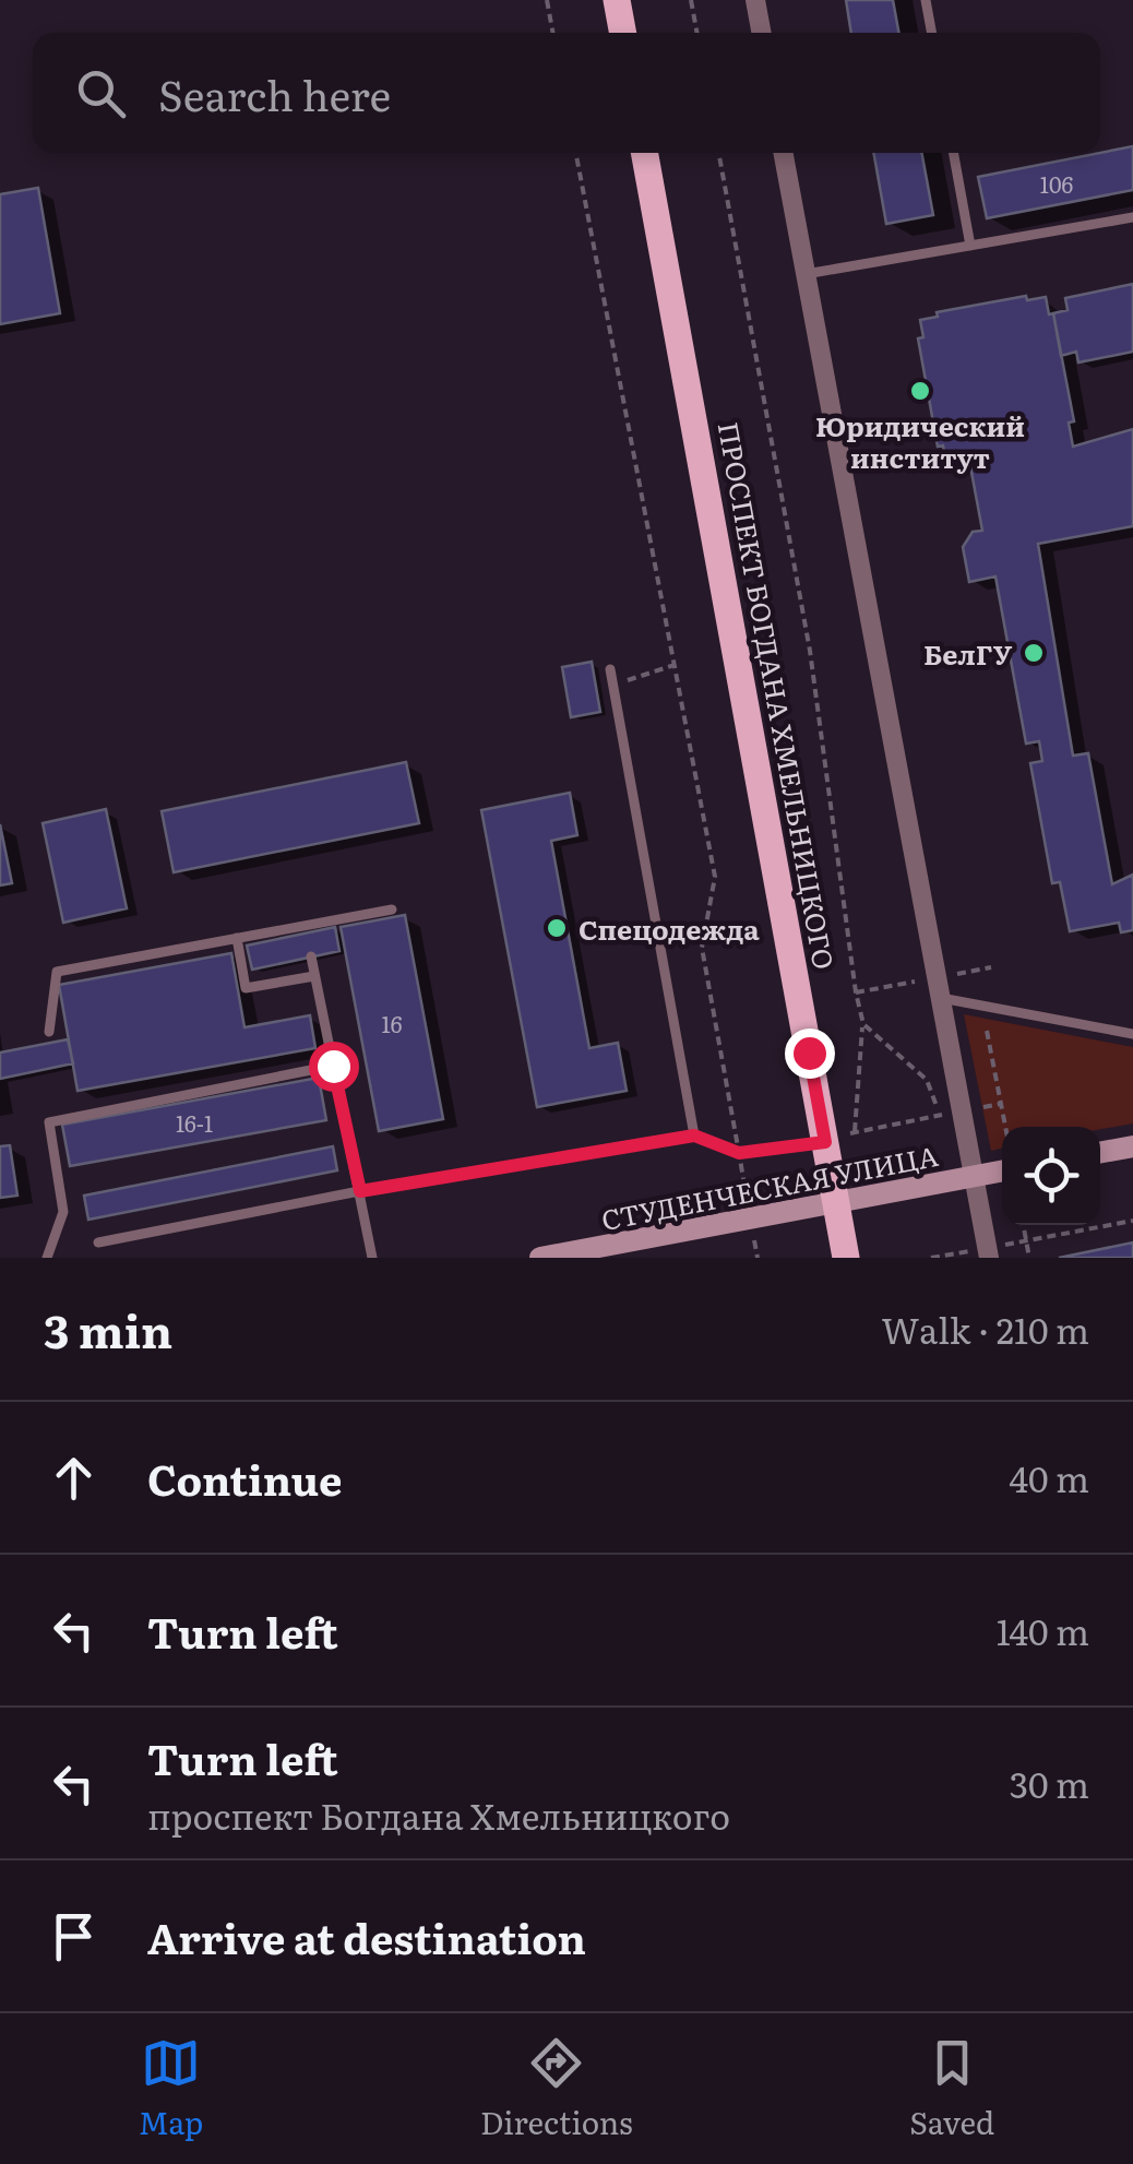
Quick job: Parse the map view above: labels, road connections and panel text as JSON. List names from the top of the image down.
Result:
{
  "streets": {
    "main road": ["ПРОСПЕКТ БОГДАНА ХМЕЛЬНИЦКОГО", "СТУДЕНЧЕСКАЯ УЛИЦА"]
  },
  "crossings": [
    ["ПРОСПЕКТ БОГДАНА ХМЕЛЬНИЦКОГО", "СТУДЕНЧЕСКАЯ УЛИЦА"]
  ],
  "places": ["Юридический институт", "БелГУ", "Спецодежда"],
  "house_numbers": ["106", "16", "16-1"],
  "page": {
    "search": "Search here",
    "heading": ["3 min", "Walk · 210 m"],
    "list": [
      ["Continue", "40 m"],
      ["Turn left", "140 m"],
      ["Turn left", "проспект Богдана Хмельницкого", "30 m"],
      "Arrive at destination"
    ],
    "nav": ["Map", "Directions", "Saved"]
  }
}
